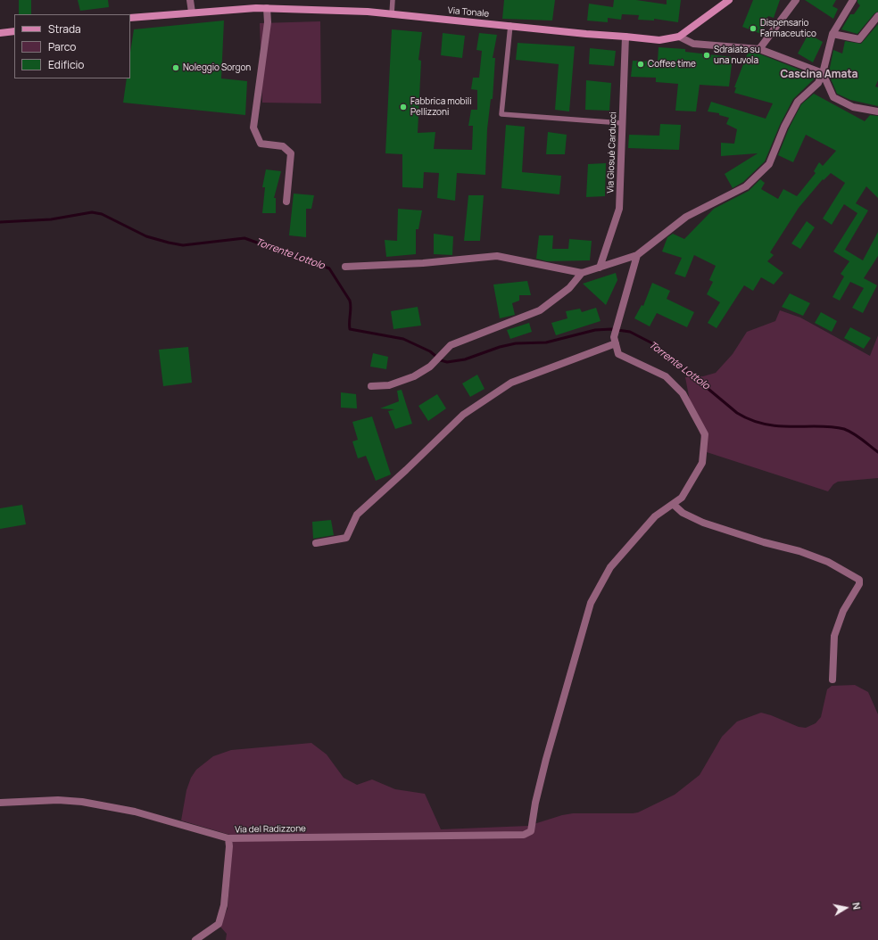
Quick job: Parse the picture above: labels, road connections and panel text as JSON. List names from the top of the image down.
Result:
{
  "streets": {
    "street": ["Via Tonale", "Via Giosuè Carducci", "Via del Radizzone"]
  },
  "crossings": [
    ["Via Tonale", "Via Giosuè Carducci"]
  ],
  "districts": ["Cascina Amata"],
  "water": ["Torrente Lottolo"],
  "places": [
    "Dispensario Farmaceutico",
    "Sdraiata su una nuvola",
    "Coffee time",
    "Noleggio Sorgon",
    "Fabbrica mobili Pellizzoni"
  ],
  "legend": ["Strada", "Parco", "Edificio"],
  "north": "right"
}
